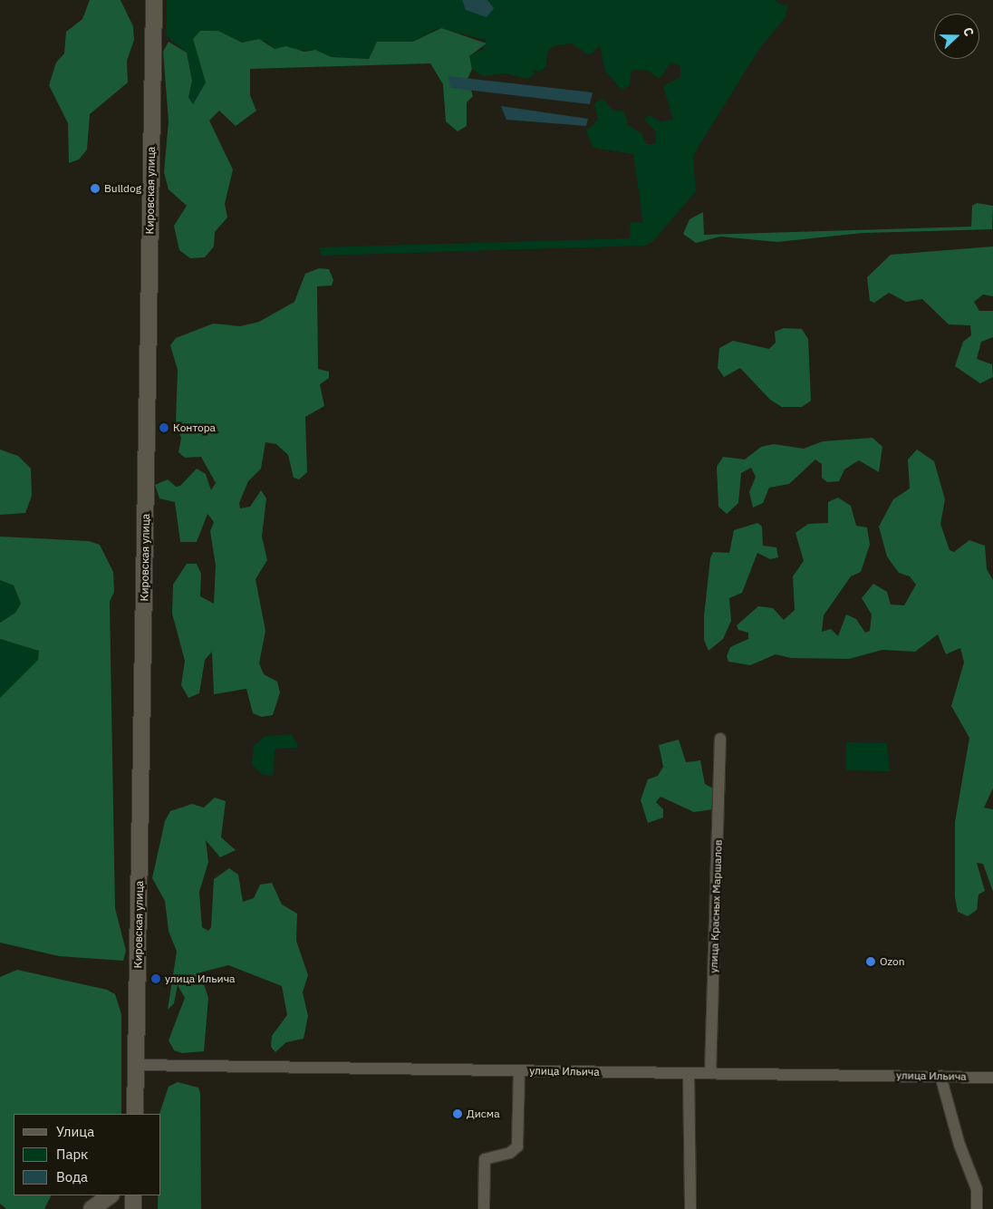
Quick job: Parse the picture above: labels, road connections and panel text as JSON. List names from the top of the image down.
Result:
{
  "streets": {
    "main road": ["Кировская улица"],
    "street": ["улица Красных Маршалов", "улица Ильича"]
  },
  "crossings": [
    ["Кировская улица", "улица Ильича"],
    ["улица Красных Маршалов", "улица Ильича"]
  ],
  "places": [
    "Bulldog",
    "Контора",
    "Ozon",
    "улица Ильича",
    "Дисма"
  ],
  "legend": ["Улица", "Парк", "Вода"],
  "north": "right"
}
